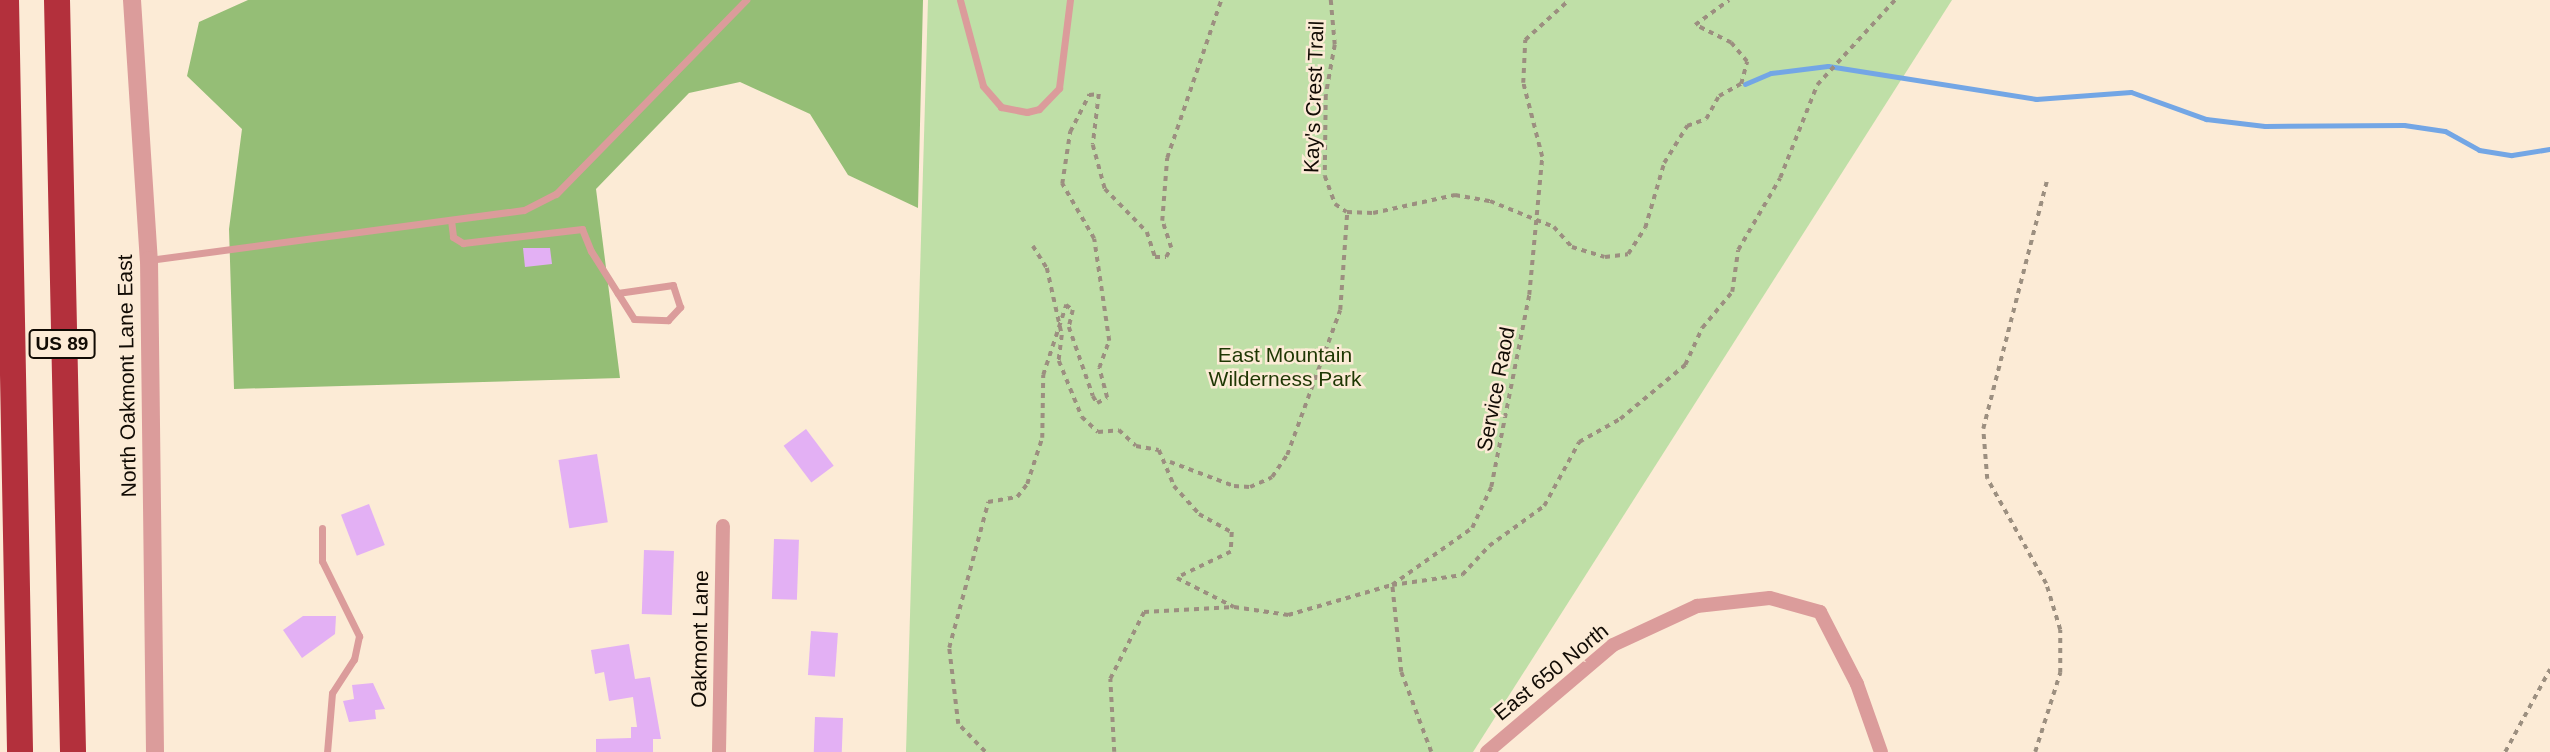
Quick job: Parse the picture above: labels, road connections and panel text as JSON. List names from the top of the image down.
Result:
{
  "streets": {
    "highway": ["US 89"],
    "street": ["North Oakmont Lane East", "Oakmont Lane", "East 650 North"],
    "path": ["Kay's Crest Trail", "Service Raod"]
  },
  "parks": ["East Mountain Wilderness Park"]
}
